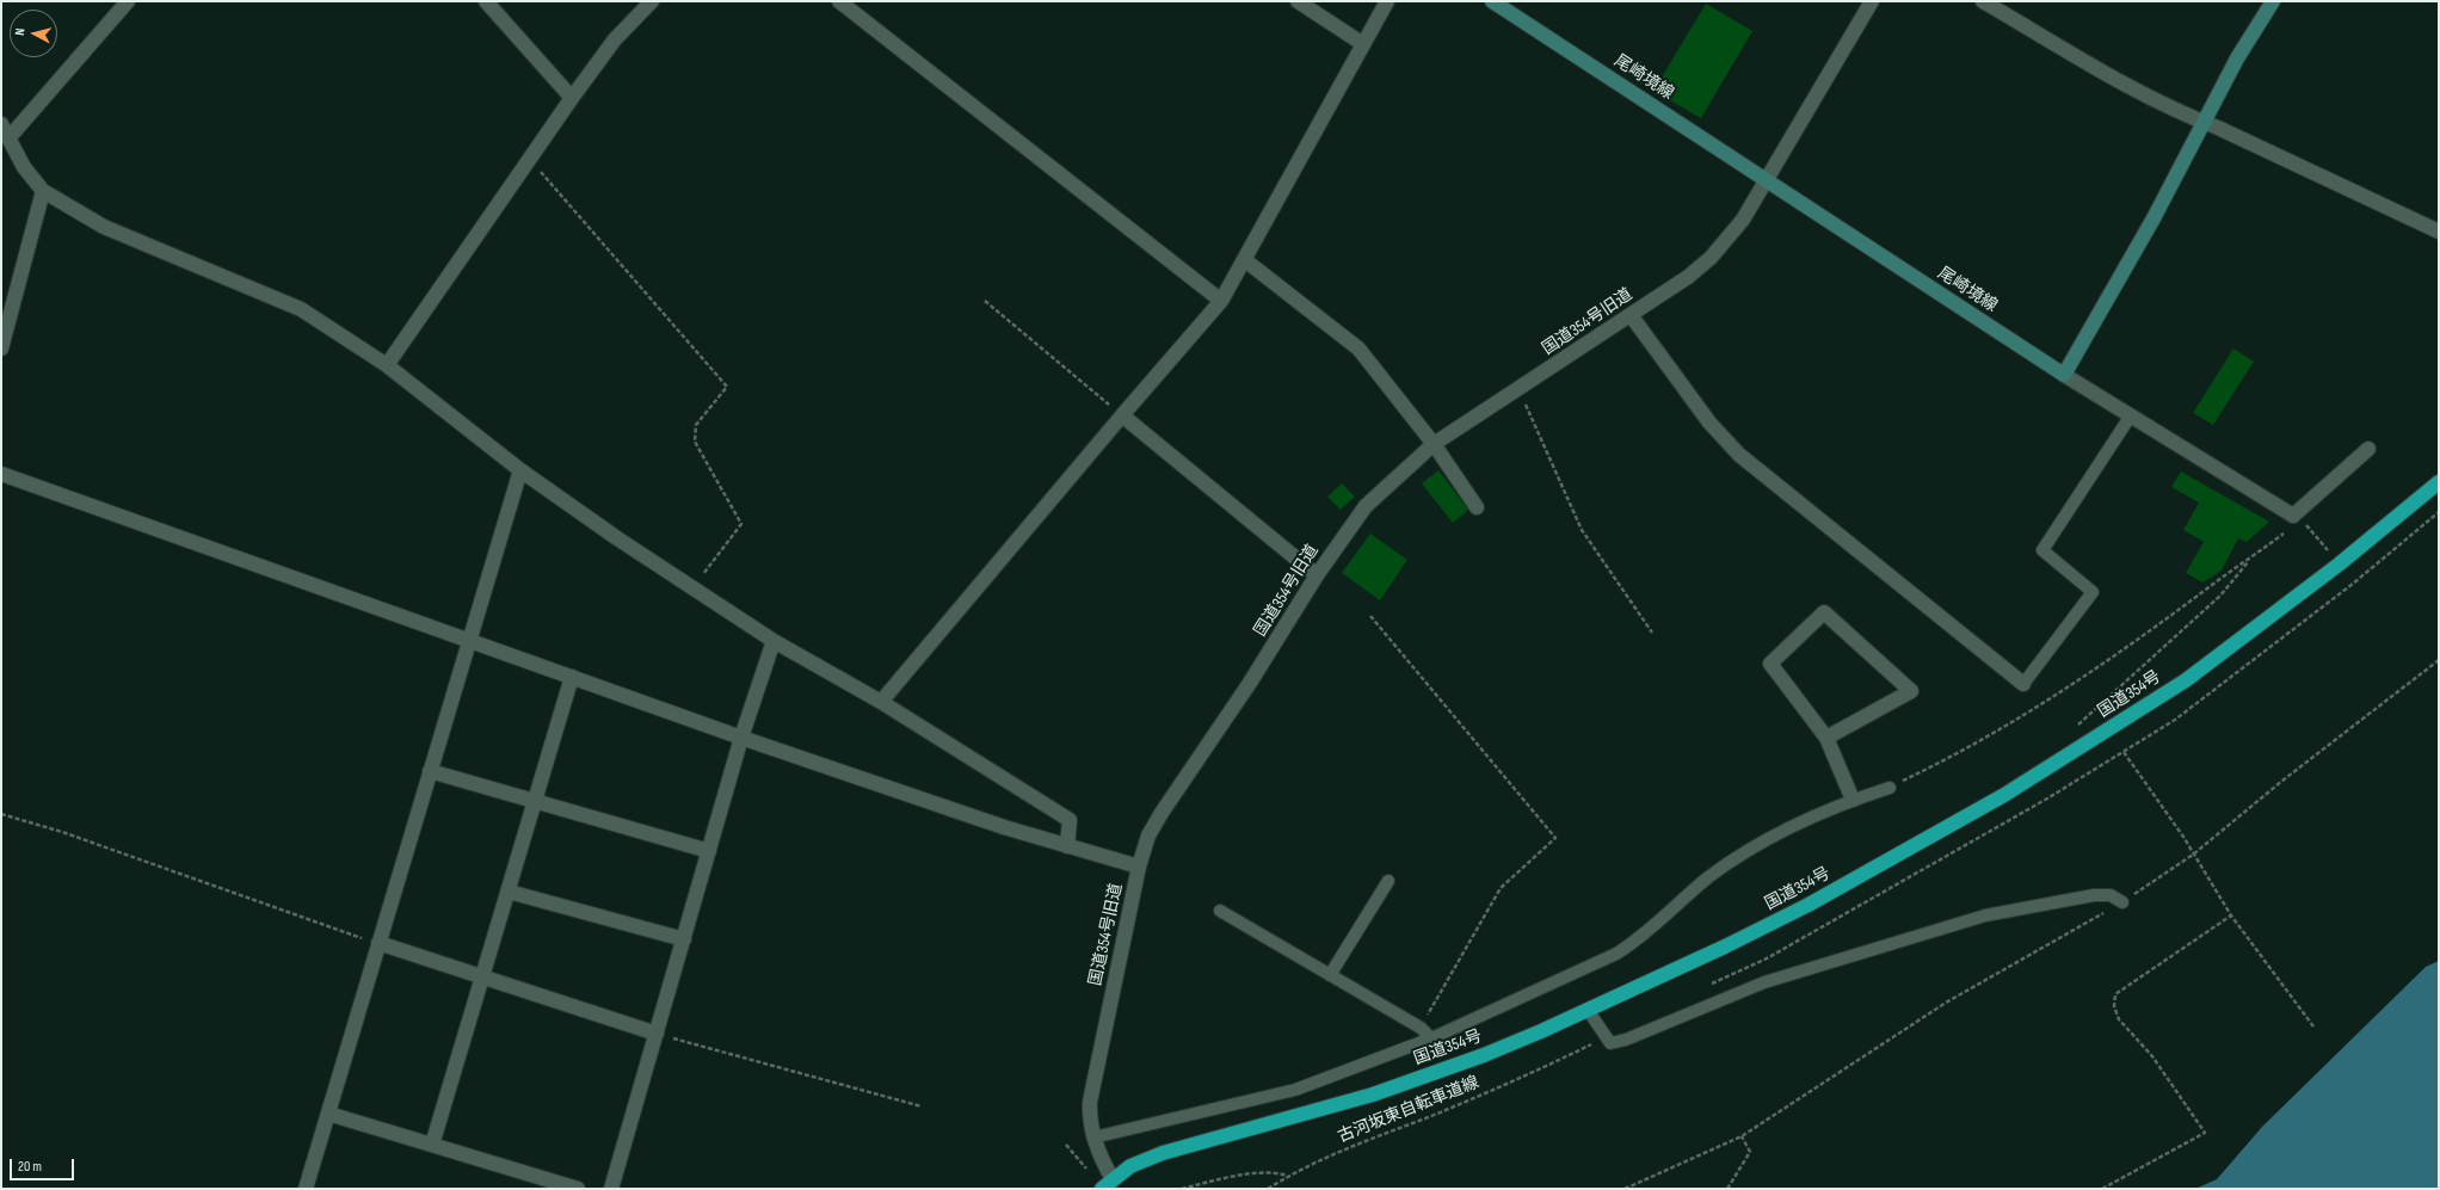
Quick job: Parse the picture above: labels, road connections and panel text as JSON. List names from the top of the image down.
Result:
{
  "streets": {
    "highway": ["国道354号"],
    "main road": ["尾崎境線"],
    "street": ["国道354号旧道"],
    "path": ["古河坂東自転車道線"]
  },
  "crossings": [
    ["尾崎境線", "国道354号旧道"],
    ["国道354号旧道", "国道354号"]
  ],
  "scale_bar": "20 m",
  "north": "left"
}
